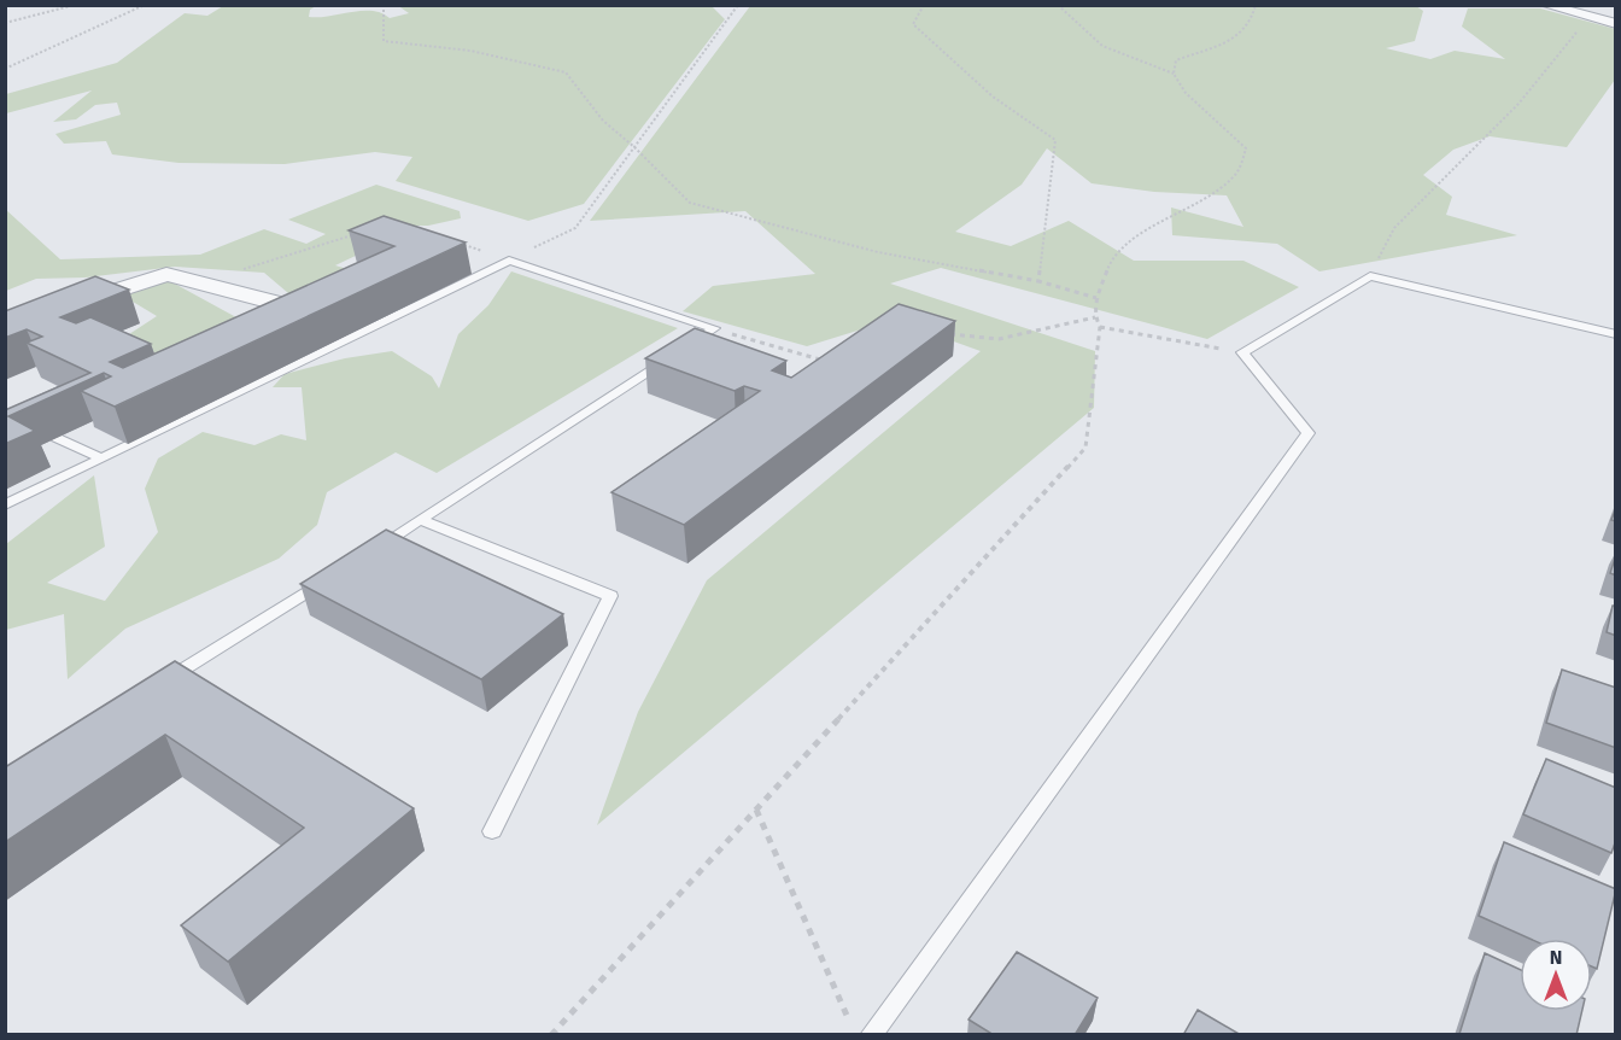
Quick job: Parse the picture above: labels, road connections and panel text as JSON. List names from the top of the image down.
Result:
{
  "north": "top"
}
